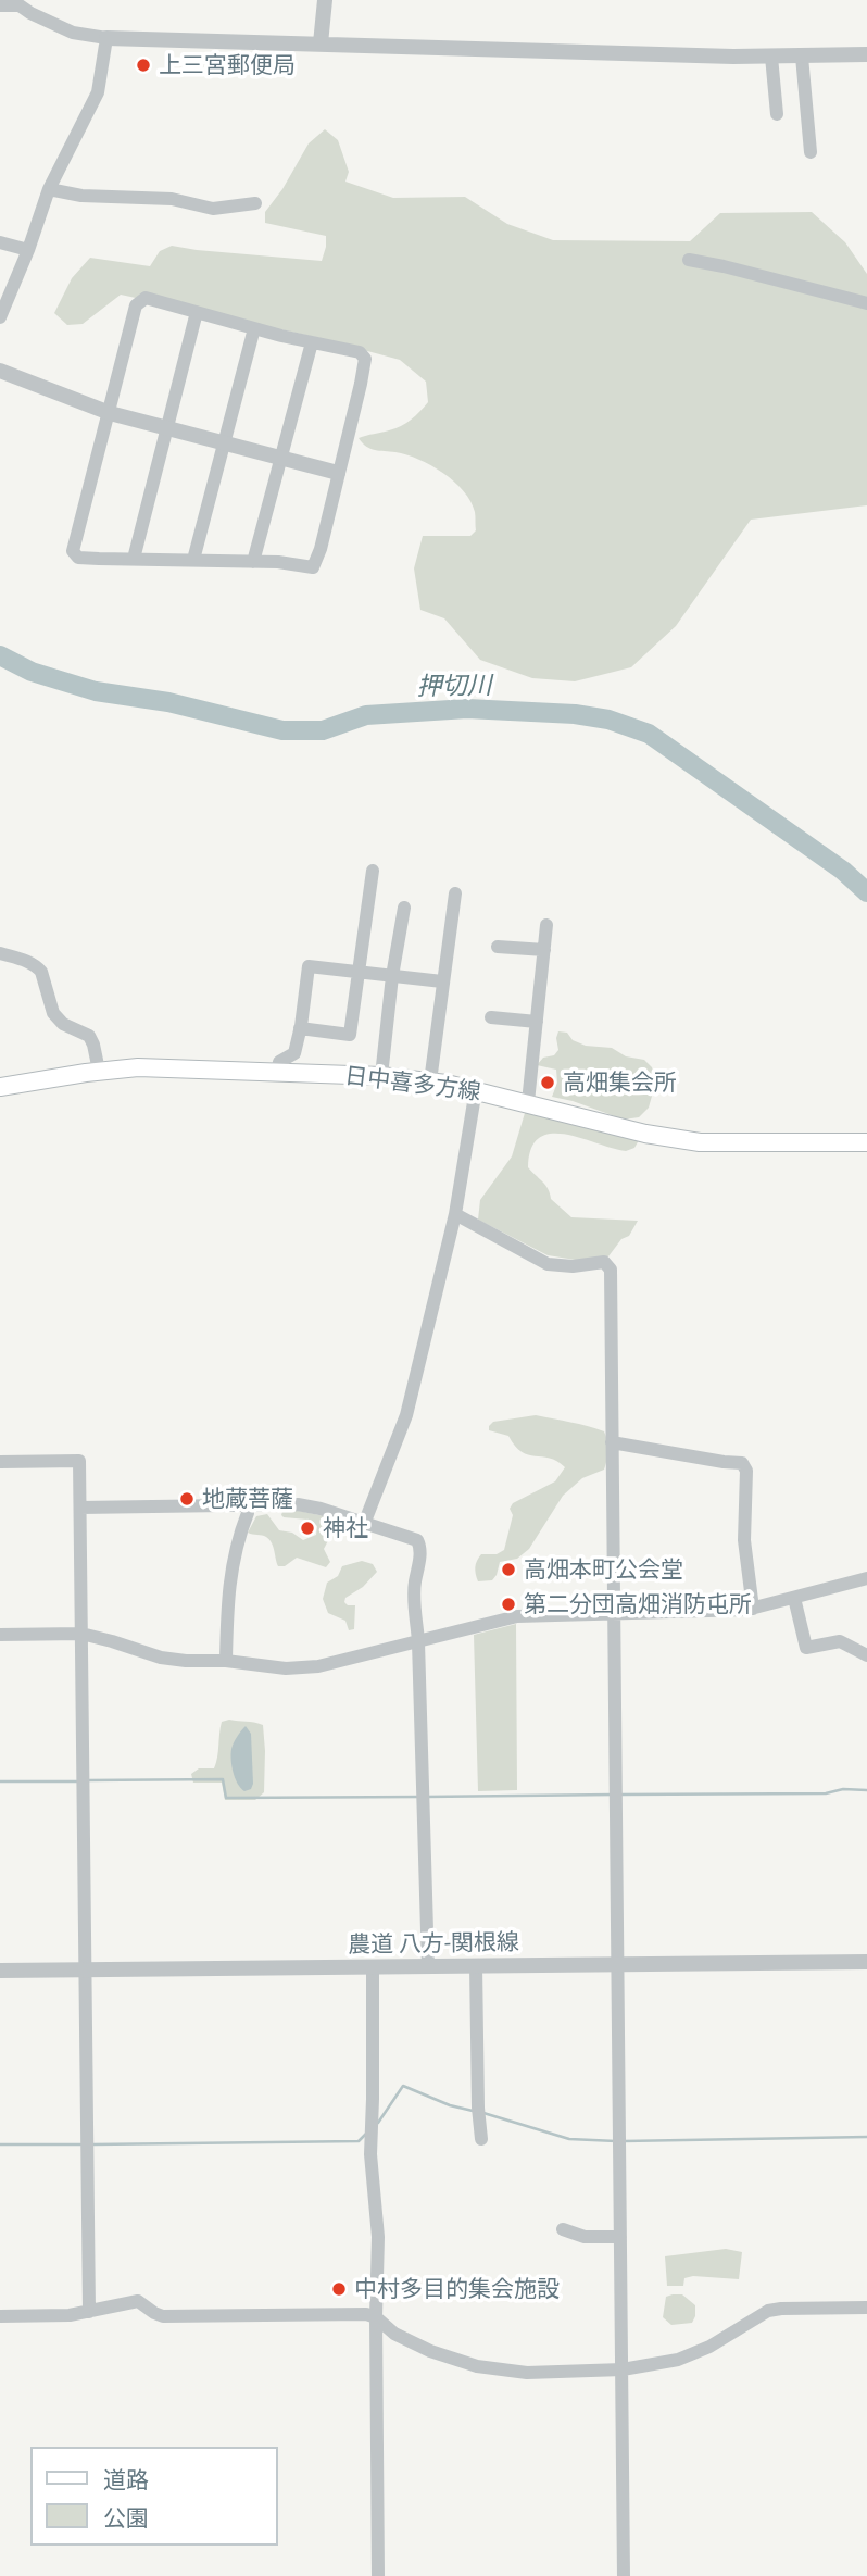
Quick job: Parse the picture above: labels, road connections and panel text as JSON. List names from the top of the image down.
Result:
{
  "streets": {
    "main road": ["日中喜多方線"],
    "street": ["農道 八方-関根線"]
  },
  "water": ["押切川"],
  "places": [
    "上三宮郵便局",
    "高畑集会所",
    "地蔵菩薩",
    "神社",
    "高畑本町公会堂",
    "第二分団高畑消防屯所",
    "中村多目的集会施設"
  ],
  "legend": ["道路", "公園"]
}
